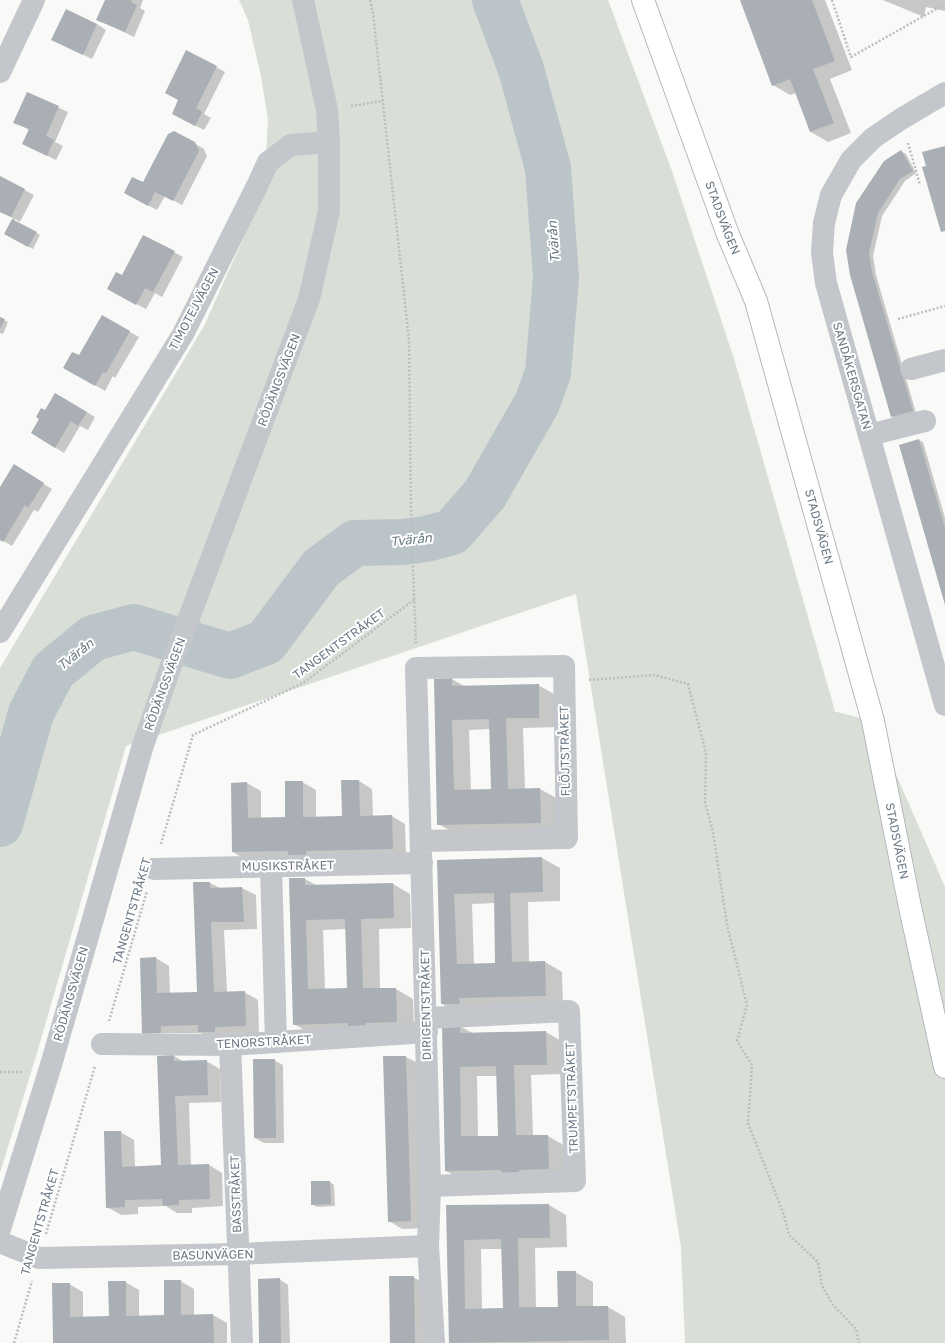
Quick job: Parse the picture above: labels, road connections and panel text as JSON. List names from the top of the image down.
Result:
{
  "streets": {
    "main road": ["STADSVÄGEN"],
    "street": [
      "TIMOTEJVÄGEN",
      "SANDÅKERSGATAN",
      "RÖDÄNGSVÄGEN",
      "FLÖJTSTRÅKET",
      "MUSIKSTRÅKET",
      "DIRIGENTSTRÅKET",
      "TENORSTRÅKET",
      "TRUMPETSTRÅKET",
      "BASSTRÅKET",
      "BASUNVÄGEN"
    ],
    "path": ["TANGENTSTRÅKET"]
  },
  "crossings": [
    ["TIMOTEJVÄGEN", "RÖDÄNGSVÄGEN"],
    ["TANGENTSTRÅKET", "MUSIKSTRÅKET"],
    ["TANGENTSTRÅKET", "TENORSTRÅKET"],
    ["TANGENTSTRÅKET", "BASUNVÄGEN"],
    ["FLÖJTSTRÅKET", "DIRIGENTSTRÅKET"],
    ["MUSIKSTRÅKET", "DIRIGENTSTRÅKET"],
    ["DIRIGENTSTRÅKET", "TENORSTRÅKET"],
    ["DIRIGENTSTRÅKET", "TRUMPETSTRÅKET"],
    ["DIRIGENTSTRÅKET", "BASUNVÄGEN"],
    ["TENORSTRÅKET", "TRUMPETSTRÅKET"],
    ["TENORSTRÅKET", "BASSTRÅKET"],
    ["BASSTRÅKET", "BASUNVÄGEN"]
  ],
  "water": ["Tvärån"]
}
